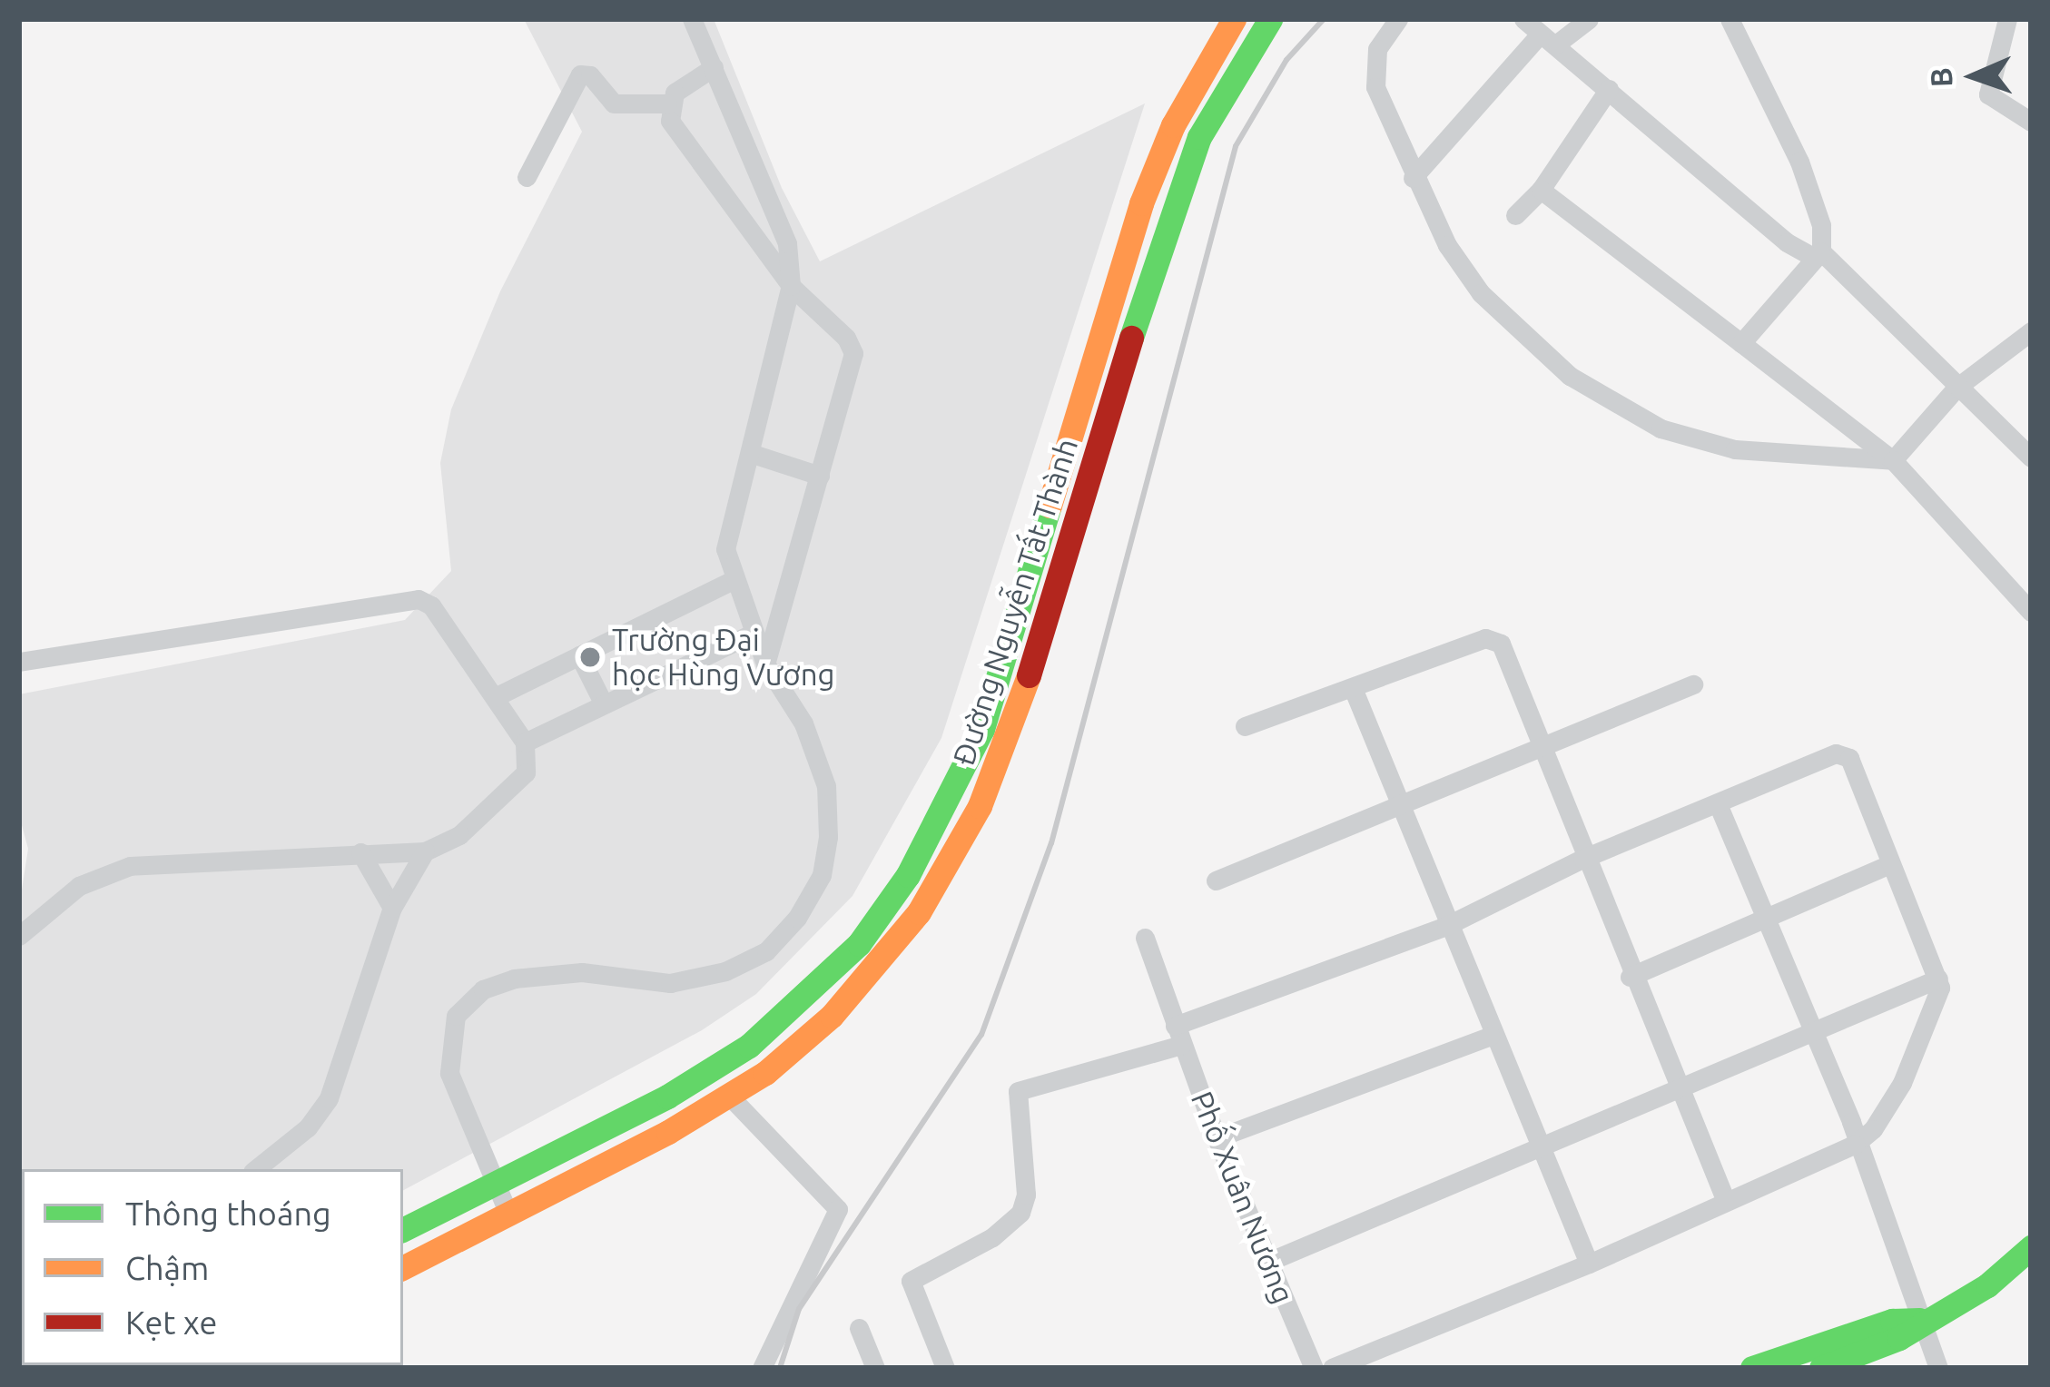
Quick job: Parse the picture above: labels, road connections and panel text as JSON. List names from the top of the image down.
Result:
{
  "streets": {
    "main road": ["Đường Nguyễn Tất Thành"],
    "street": ["Phố Xuân Nương"]
  },
  "places": ["Trường Đại học Hùng Vương"],
  "legend": ["Thông thoáng", "Chậm", "Kẹt xe"],
  "north": "left"
}
